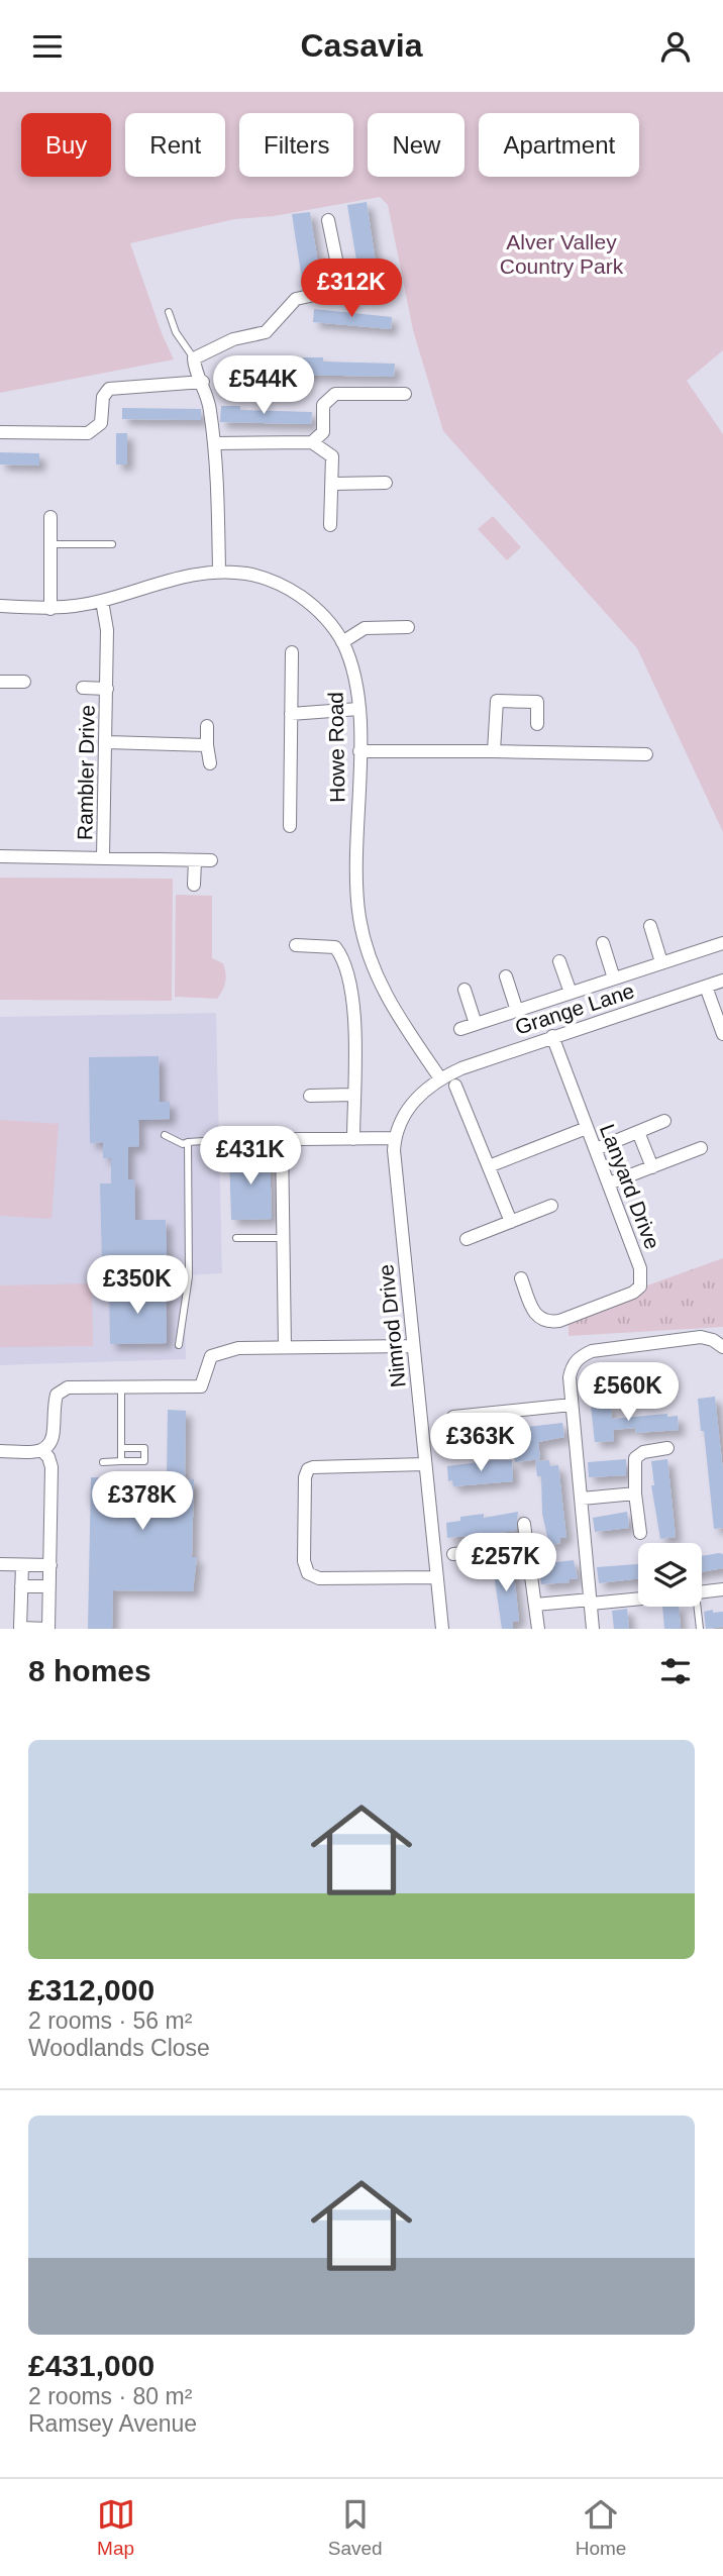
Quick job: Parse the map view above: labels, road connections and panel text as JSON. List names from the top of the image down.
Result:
{
  "streets": {
    "street": [
      "Howe Road",
      "Rambler Drive",
      "Grange Lane",
      "Lanyard Drive",
      "Nimrod Drive"
    ]
  },
  "crossings": [
    ["Howe Road", "Rambler Drive"],
    ["Howe Road", "Grange Lane"],
    ["Howe Road", "Nimrod Drive"],
    ["Grange Lane", "Lanyard Drive"],
    ["Grange Lane", "Nimrod Drive"]
  ],
  "parks": ["Alver Valley Country Park"],
  "page": {
    "header": "Casavia",
    "chip": [
      "Buy",
      "Rent",
      "Filters",
      "New",
      "Apartment"
    ],
    "price": [
      "£312K",
      "£544K",
      "£431K",
      "£350K",
      "£560K",
      "£363K",
      "£378K",
      "£257K"
    ],
    "heading": "8 homes",
    "list": [
      {
        "name": "£312,000",
        "note": "2 rooms · 56 m² · Woodlands Close"
      },
      {
        "name": "£431,000",
        "note": "2 rooms · 80 m² · Ramsey Avenue"
      }
    ],
    "tabs": ["Map", "Saved", "Home"]
  }
}
